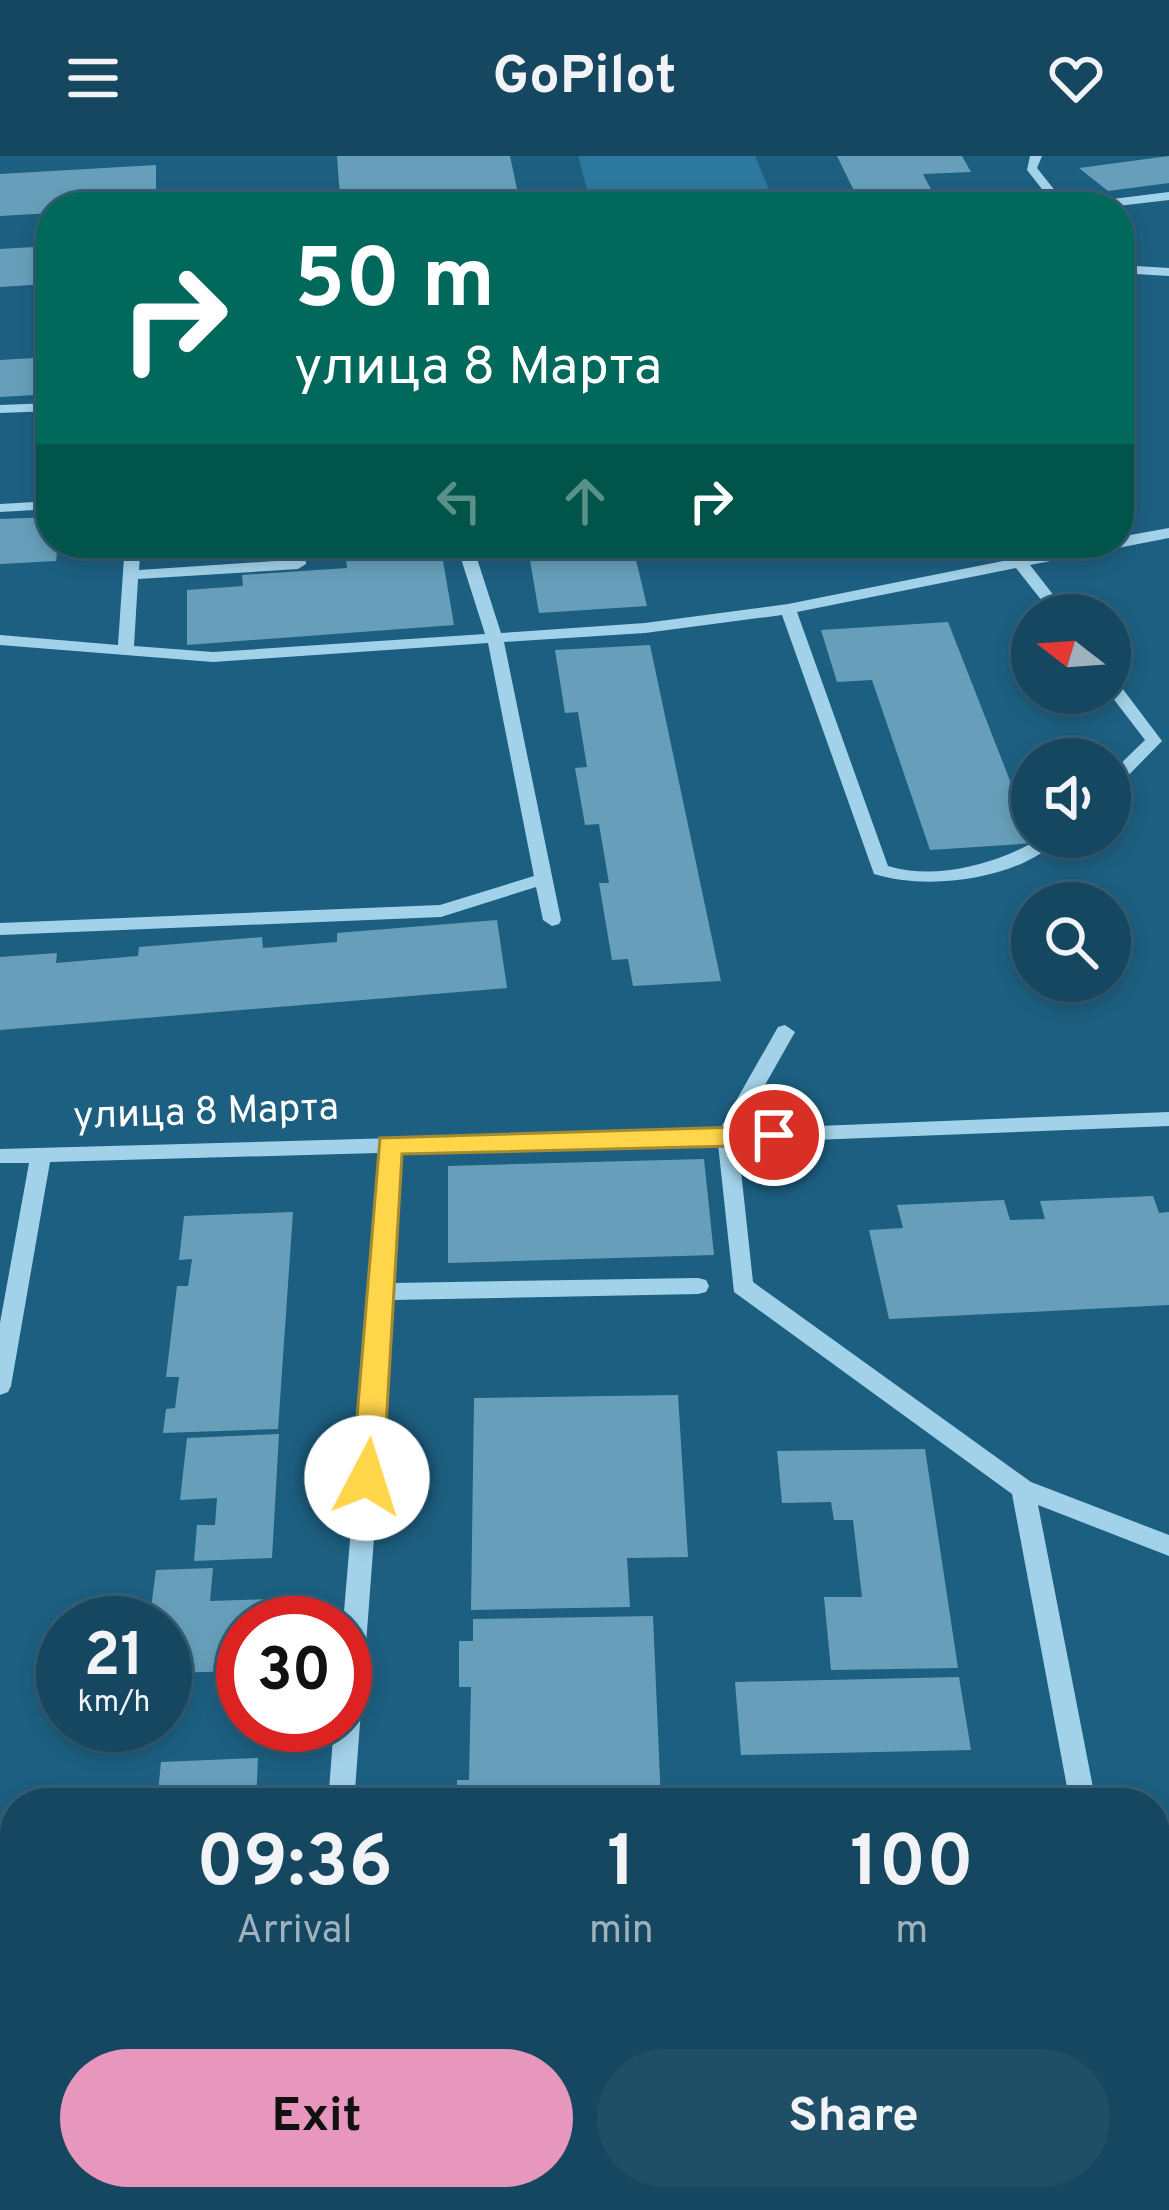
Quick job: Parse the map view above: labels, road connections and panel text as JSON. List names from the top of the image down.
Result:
{
  "streets": {
    "street": ["улица 8 Марта"]
  },
  "north": "left",
  "page": {
    "header": "GoPilot",
    "turn": ["50 m", "улица 8 Марта"],
    "speed": "21 km/h",
    "limit": "30",
    "eta": [
      "09:36",
      "Arrival",
      "1",
      "min",
      "100",
      "m"
    ],
    "buttons": ["Exit", "Share"]
  }
}
